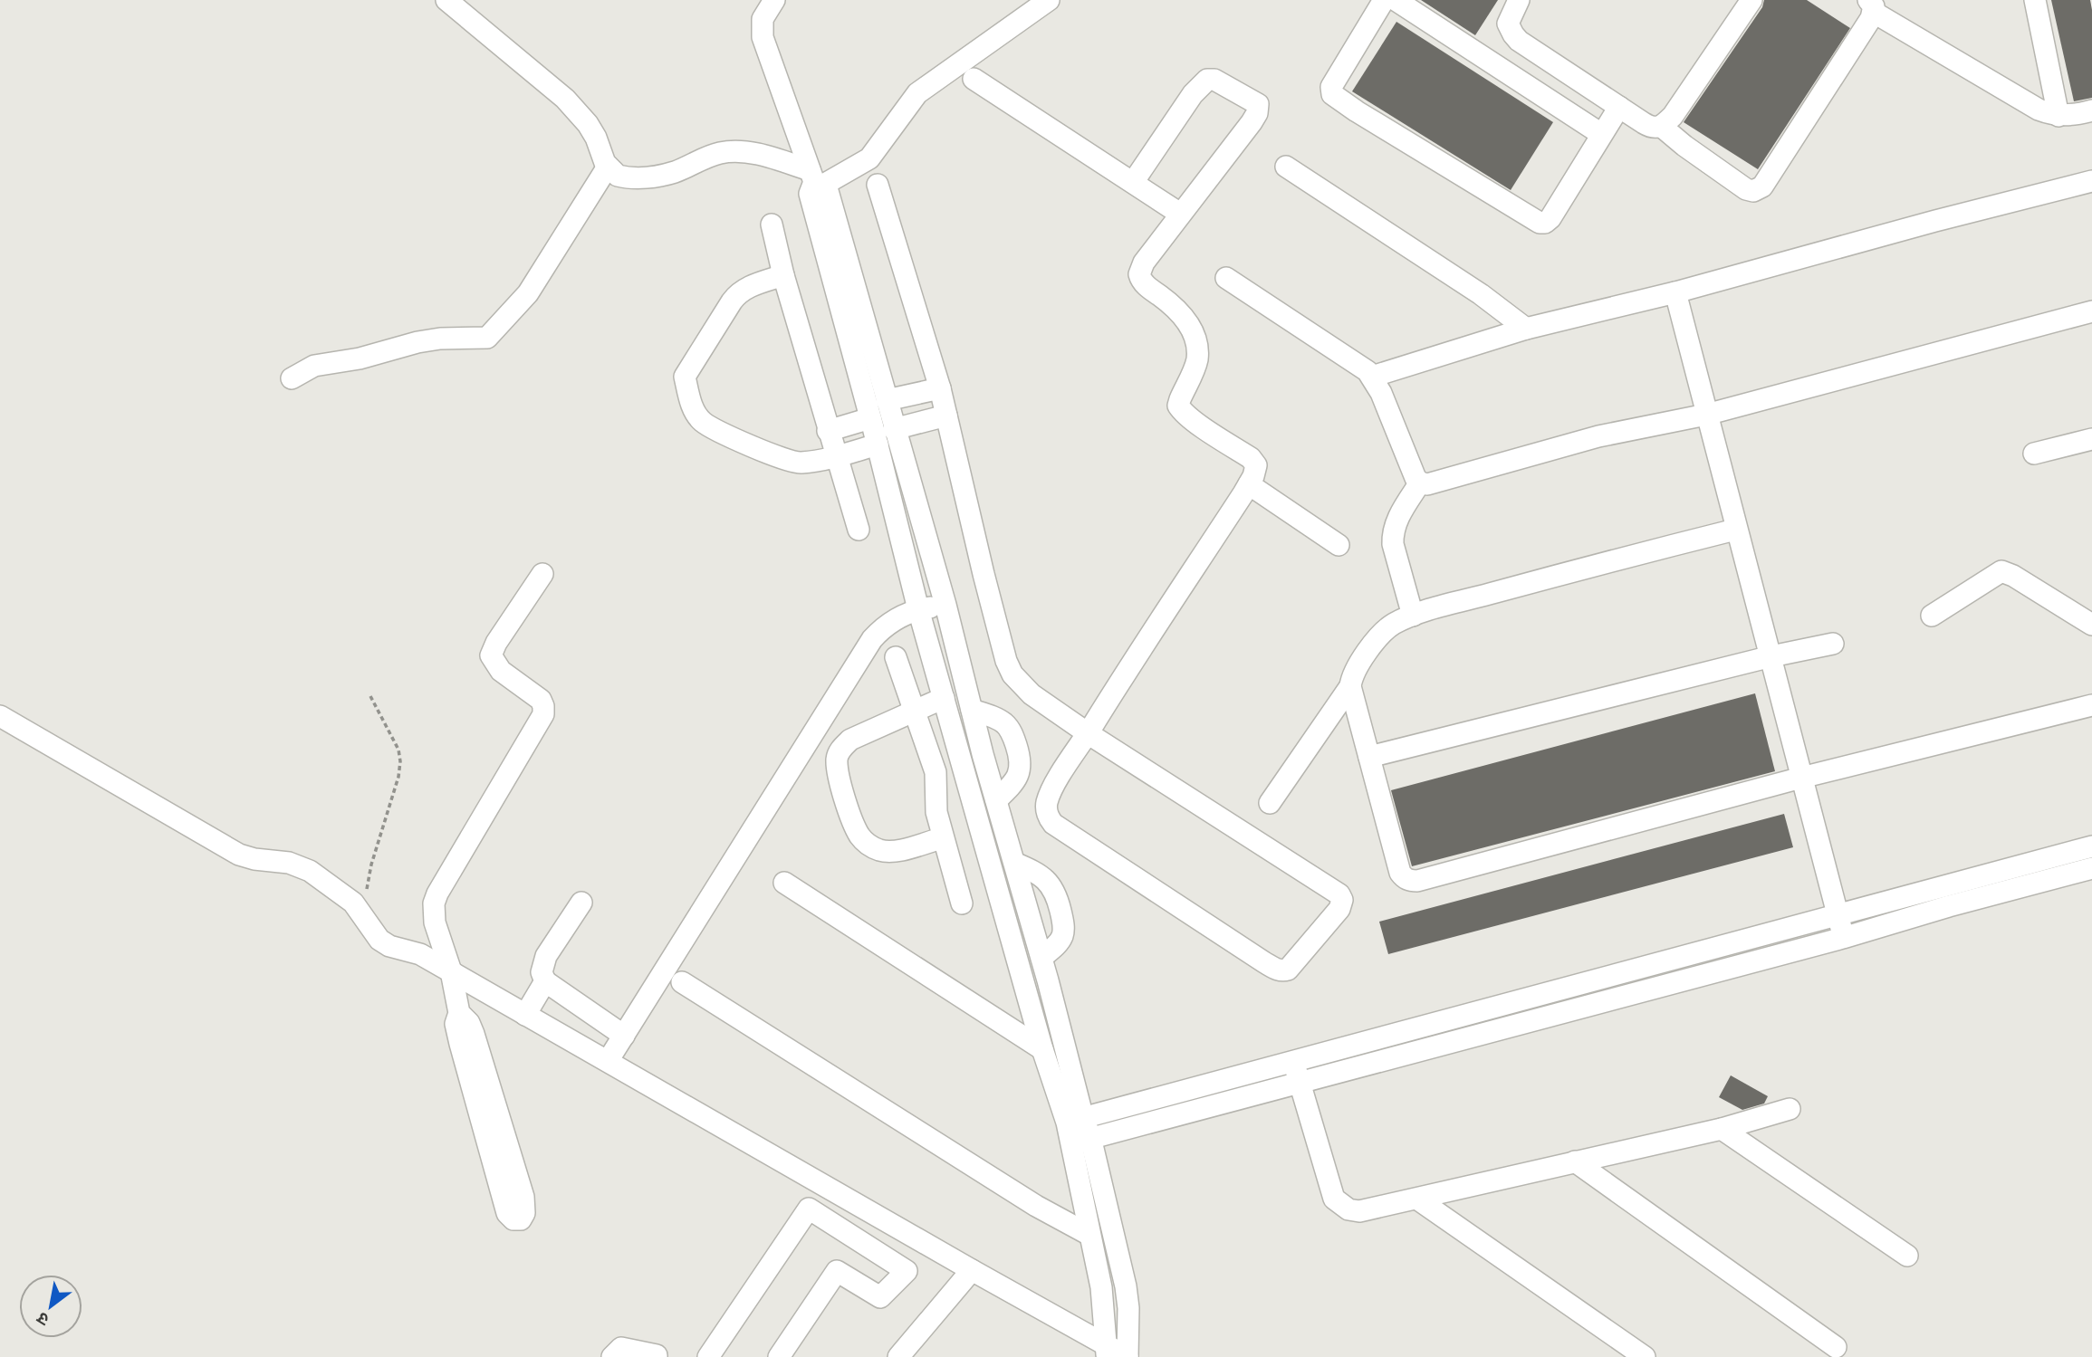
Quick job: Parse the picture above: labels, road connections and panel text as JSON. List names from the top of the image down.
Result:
{
  "north": "bottom left"
}
